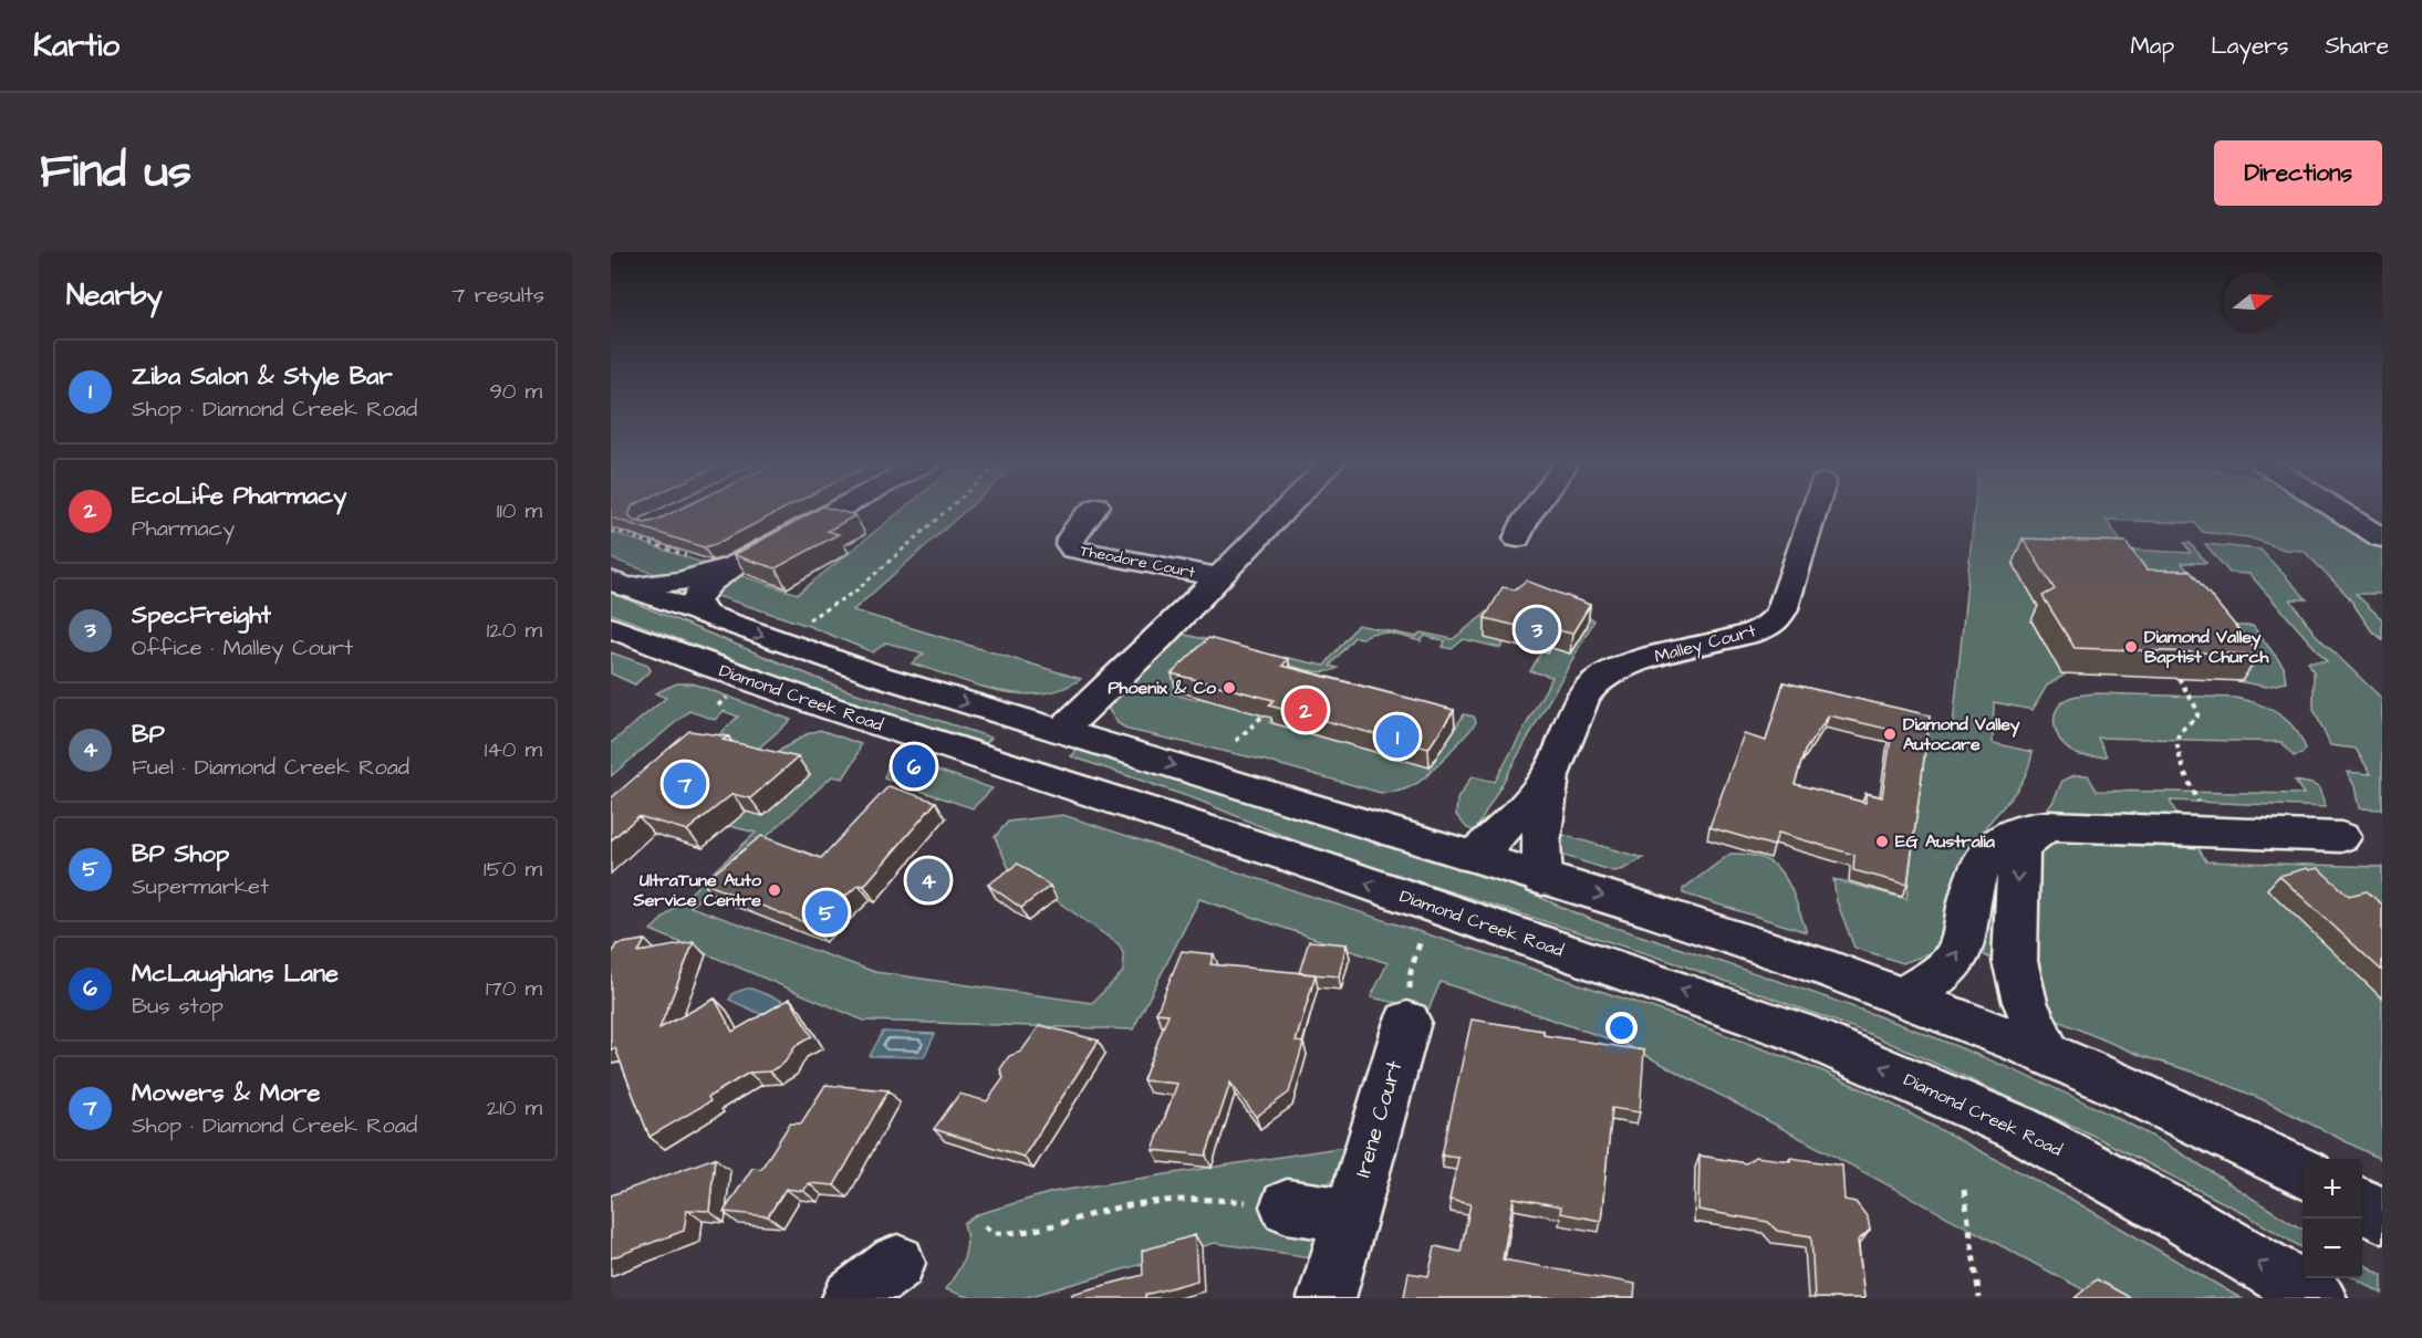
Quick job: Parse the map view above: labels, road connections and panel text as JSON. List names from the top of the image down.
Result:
{
  "streets": {
    "main road": [
      "Theodore Court",
      "Malley Court",
      "Diamond Creek Road",
      "Irene Court"
    ]
  },
  "places": [
    "Diamond Valley Baptist Church",
    "Phoenix & Co",
    "Diamond Valley Autocare",
    "EG Australia",
    "UltraTune Auto Service Centre"
  ],
  "north": "right",
  "page": {
    "header": "Kartio",
    "nav": ["Map", "Layers", "Share"],
    "title": "Find us",
    "buttons": "Directions",
    "heading": ["Nearby", "7 results"],
    "list": [
      {
        "mark": "1",
        "name": "Ziba Salon & Style Bar",
        "note": "Shop · Diamond Creek Road",
        "value": "90 m"
      },
      {
        "mark": "2",
        "name": "EcoLife Pharmacy",
        "note": "Pharmacy",
        "value": "110 m"
      },
      {
        "mark": "3",
        "name": "SpecFreight",
        "note": "Office · Malley Court",
        "value": "120 m"
      },
      {
        "mark": "4",
        "name": "BP",
        "note": "Fuel · Diamond Creek Road",
        "value": "140 m"
      },
      {
        "mark": "5",
        "name": "BP Shop",
        "note": "Supermarket",
        "value": "150 m"
      },
      {
        "mark": "6",
        "name": "McLaughlans Lane",
        "note": "Bus stop",
        "value": "170 m"
      },
      {
        "mark": "7",
        "name": "Mowers & More",
        "note": "Shop · Diamond Creek Road",
        "value": "210 m"
      }
    ],
    "pins": [
      "3",
      "2",
      "1",
      "6",
      "7",
      "4",
      "5"
    ],
    "map_buttons": ["+", "−"]
  }
}
